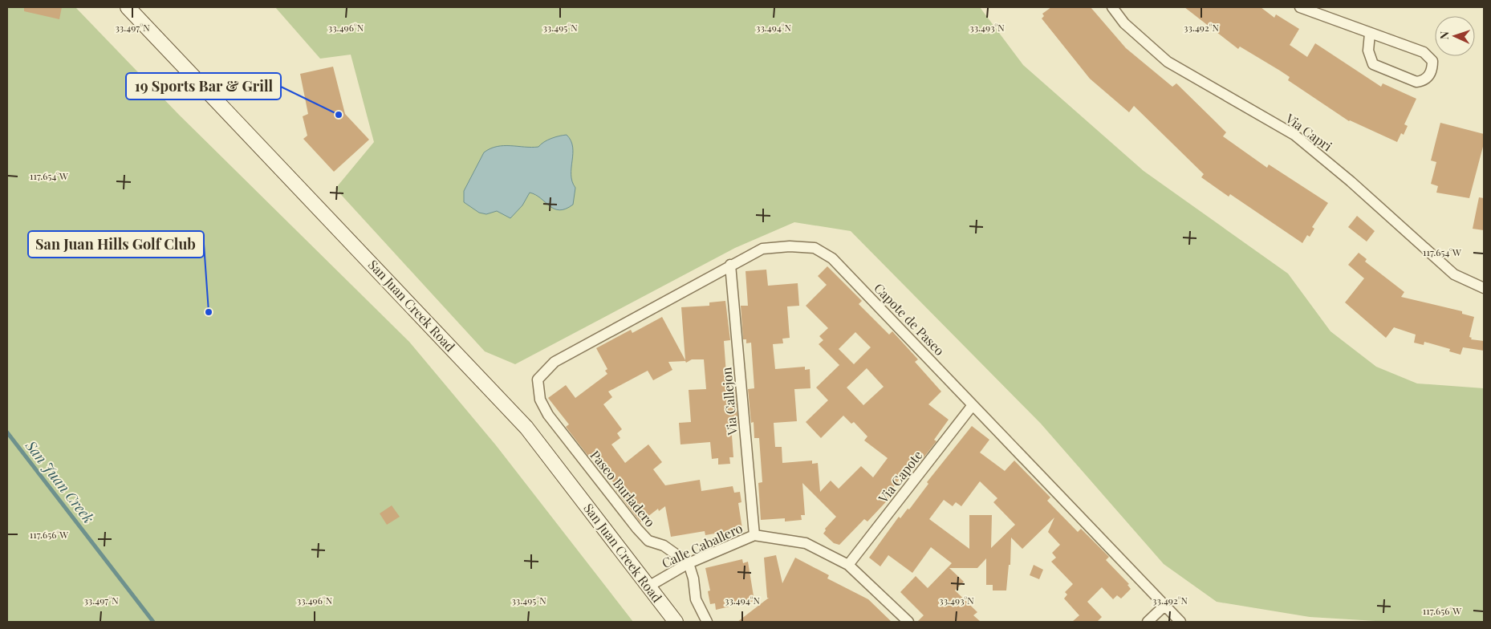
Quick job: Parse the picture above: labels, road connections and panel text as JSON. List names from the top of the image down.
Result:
{
  "streets": {
    "main road": ["San Juan Creek Road"],
    "street": [
      "Via Capri",
      "Capote de Paseo",
      "Via Callejon",
      "Via Capote",
      "Paseo Burladero",
      "Calle Caballero"
    ]
  },
  "crossings": [
    ["San Juan Creek Road", "Calle Caballero"],
    ["Capote de Paseo", "Via Callejon"],
    ["Capote de Paseo", "Via Capote"],
    ["Capote de Paseo", "Paseo Burladero"],
    ["Via Callejon", "Calle Caballero"],
    ["Via Capote", "Calle Caballero"],
    ["Paseo Burladero", "Calle Caballero"]
  ],
  "water": ["San Juan Creek"],
  "places": ["19 Sports Bar & Grill", "San Juan Hills Golf Club"],
  "north": "left",
  "coordinates": [
    "33.497°N",
    "33.496°N",
    "33.495°N",
    "33.494°N",
    "33.493°N",
    "33.492°N",
    "117.654°W",
    "117.656°W"
  ]
}
